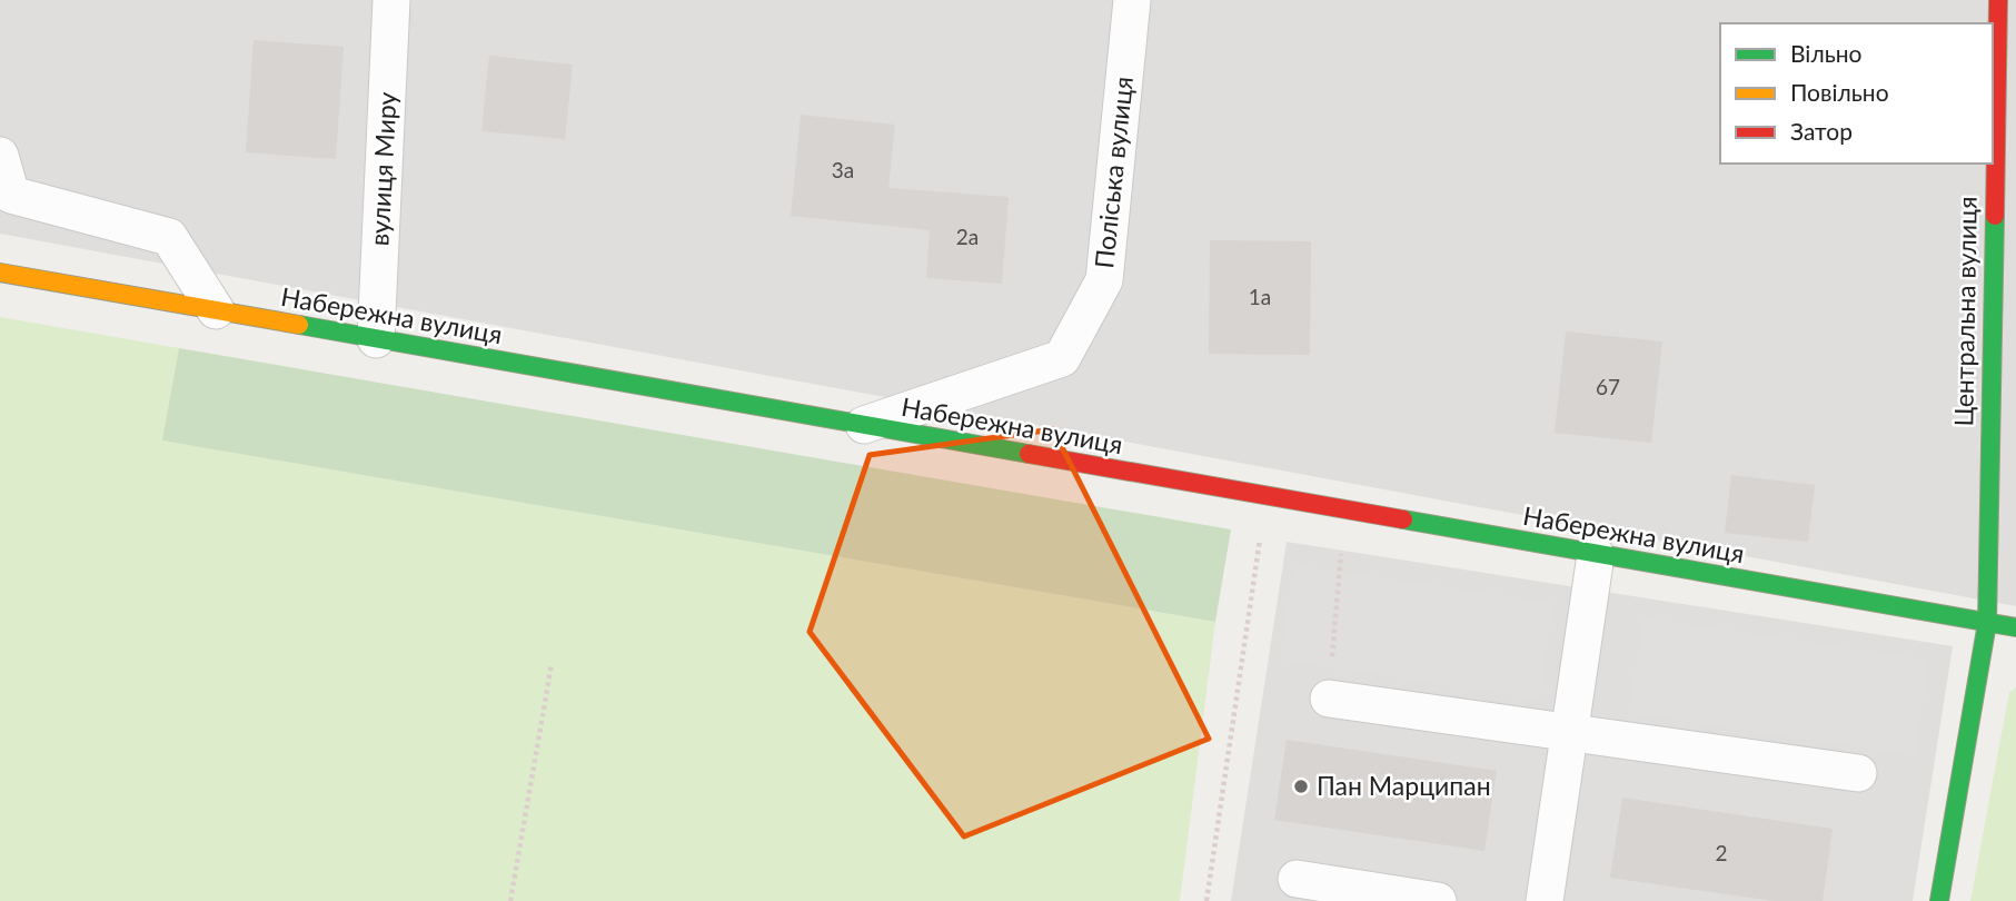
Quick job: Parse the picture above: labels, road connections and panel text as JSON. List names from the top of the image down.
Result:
{
  "streets": {
    "street": [
      "вулиця Миру",
      "Поліська вулиця",
      "Центральна вулиця",
      "Набережна вулиця"
    ]
  },
  "crossings": [
    ["вулиця Миру", "Набережна вулиця"],
    ["Поліська вулиця", "Набережна вулиця"],
    ["Центральна вулиця", "Набережна вулиця"]
  ],
  "places": ["Пан Марципан"],
  "house_numbers": [
    "3а",
    "2а",
    "1а",
    "67",
    "2"
  ],
  "legend": ["Вільно", "Повільно", "Затор"]
}
